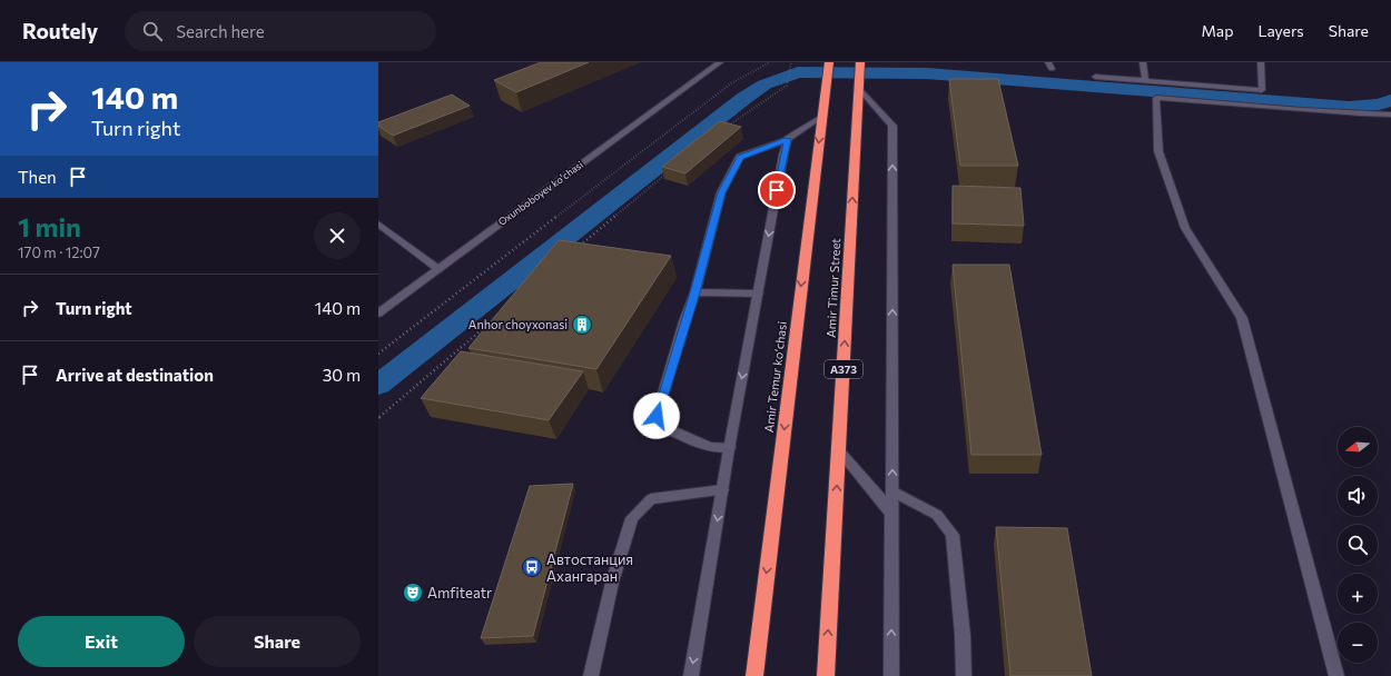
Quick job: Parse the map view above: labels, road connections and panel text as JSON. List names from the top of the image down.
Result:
{
  "streets": {
    "highway": ["Amir Timur Street", "A373", "Amir Temur koʻchasi"],
    "street": ["Oxunboboyev ko'chasi"]
  },
  "one_way": ["Amir Timur Street", "Amir Temur koʻchasi"],
  "places": {
    "building": ["Anhor choyxonasi"],
    "bus stop": ["Автостанция Ахангаран"],
    "theatre": ["Amfiteatr"]
  },
  "north": "left",
  "page": {
    "header": "Routely",
    "search": "Search here",
    "nav": ["Map", "Layers", "Share"],
    "turn": ["140 m", "Turn right"],
    "then": "Then",
    "heading": ["1 min", "170 m · 12:07"],
    "list": [
      {
        "name": "Turn right",
        "value": "140 m"
      },
      {
        "name": "Arrive at destination",
        "value": "30 m"
      }
    ],
    "map_buttons": ["+", "−"],
    "buttons": ["Exit", "Share"]
  }
}
